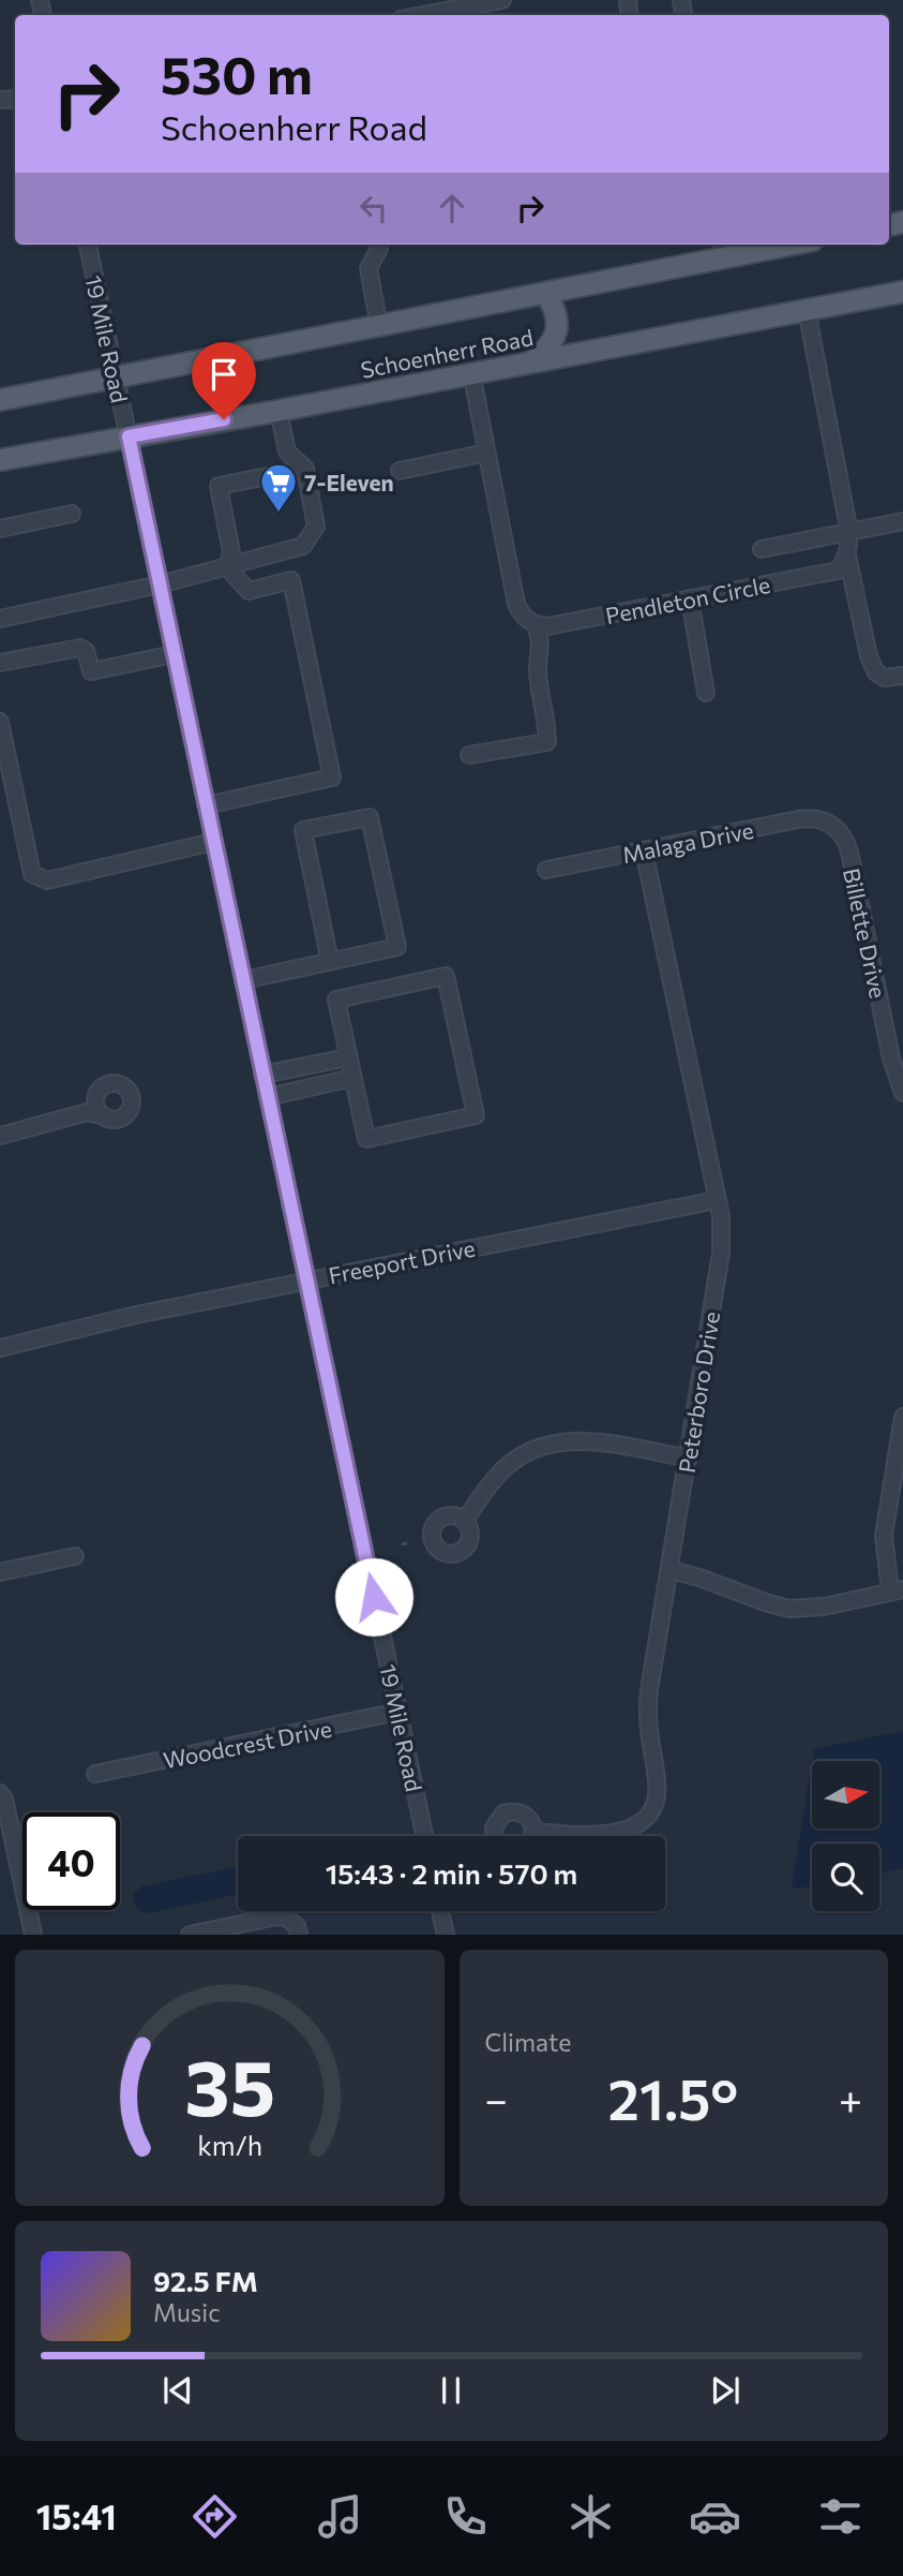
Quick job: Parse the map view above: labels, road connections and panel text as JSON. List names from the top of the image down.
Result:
{
  "streets": {
    "main road": ["Schoenherr Road"],
    "street": [
      "19 Mile Road",
      "Pendleton Circle",
      "Malaga Drive",
      "Billette Drive",
      "Freeport Drive",
      "Peterboro Drive",
      "Woodcrest Drive"
    ]
  },
  "crossings": [
    ["19 Mile Road", "Schoenherr Road"],
    ["19 Mile Road", "Freeport Drive"],
    ["19 Mile Road", "Woodcrest Drive"],
    ["Malaga Drive", "Billette Drive"],
    ["Malaga Drive", "Peterboro Drive"],
    ["Freeport Drive", "Peterboro Drive"]
  ],
  "places": {
    "supermarket": ["7-Eleven"]
  },
  "north": "right",
  "page": {
    "turn": ["530 m", "Schoenherr Road"],
    "limit": "40",
    "trip": "15:43 · 2 min · 570 m",
    "tile": "Climate",
    "heat": ["−", "21.5°", "+"],
    "song": ["92.5 FM", "Music"],
    "tabs": "15:41",
    "gauge": ["35", "km/h"]
  }
}
